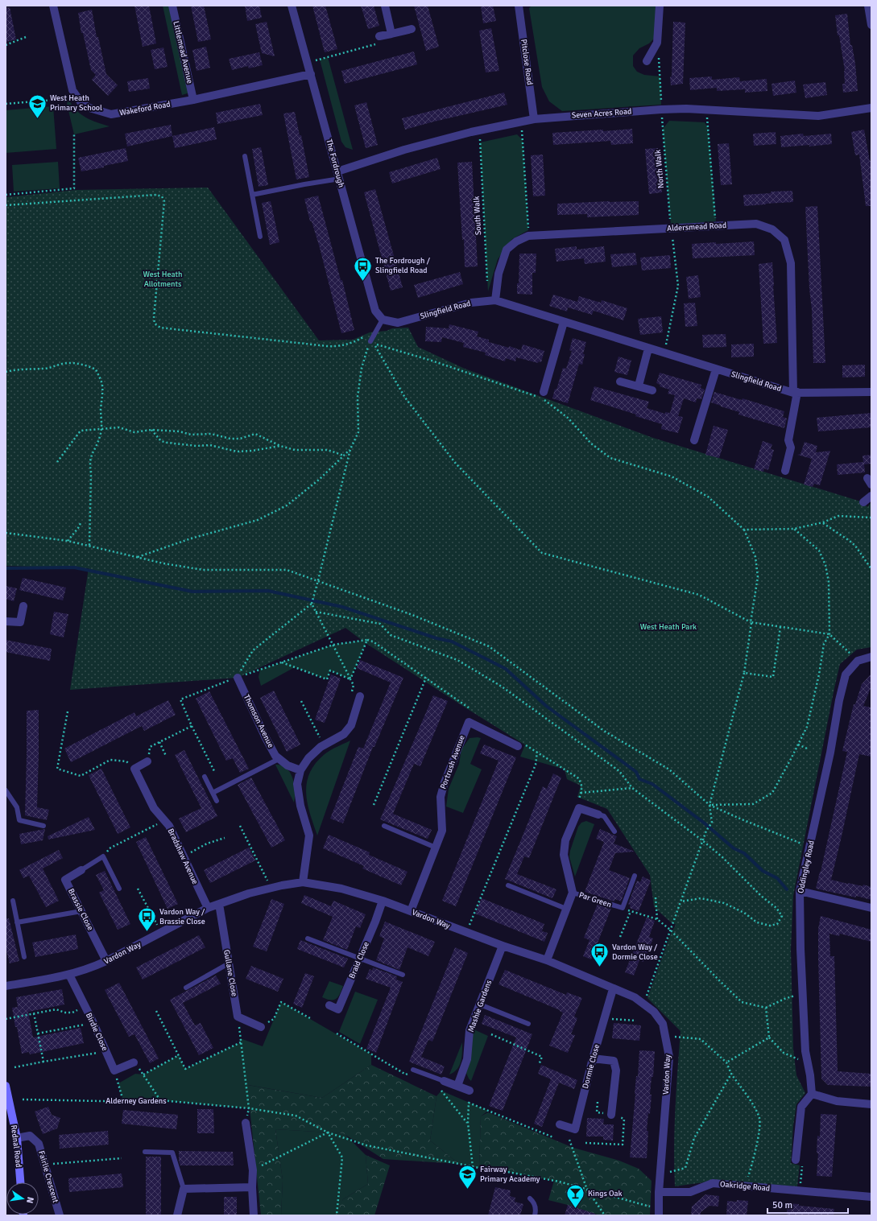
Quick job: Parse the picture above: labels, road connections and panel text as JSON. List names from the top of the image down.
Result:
{
  "streets": {
    "street": [
      "Littlemead Avenue",
      "Pitclose Road",
      "Wakeford Road",
      "Seven Acres Road",
      "The Fordrough",
      "Aldersmead Road",
      "Slingfield Road",
      "Thomson Avenue",
      "Portrush Avenue",
      "Bradshaw Avenue",
      "Oddingley Road",
      "Par Green",
      "Brassie Close",
      "Vardon Way",
      "Braid Close",
      "Gullane Close",
      "Mashie Gardens",
      "Birdie Close",
      "Dormie Close",
      "Rednal Road",
      "Fairlie Crescent",
      "Oakridge Road"
    ],
    "path": ["North Walk", "South Walk", "Alderney Gardens"]
  },
  "crossings": [
    ["Littlemead Avenue", "Wakeford Road"],
    ["Pitclose Road", "Seven Acres Road"],
    ["Wakeford Road", "The Fordrough"],
    ["Seven Acres Road", "The Fordrough"],
    ["Seven Acres Road", "North Walk"],
    ["Seven Acres Road", "South Walk"],
    ["The Fordrough", "Slingfield Road"],
    ["North Walk", "Aldersmead Road"],
    ["North Walk", "Slingfield Road"],
    ["Aldersmead Road", "Slingfield Road"],
    ["Portrush Avenue", "Vardon Way"],
    ["Bradshaw Avenue", "Vardon Way"],
    ["Par Green", "Vardon Way"],
    ["Brassie Close", "Vardon Way"],
    ["Vardon Way", "Braid Close"],
    ["Vardon Way", "Gullane Close"],
    ["Vardon Way", "Mashie Gardens"],
    ["Vardon Way", "Birdie Close"],
    ["Vardon Way", "Dormie Close"],
    ["Vardon Way", "Alderney Gardens"],
    ["Vardon Way", "Oakridge Road"],
    ["Rednal Road", "Fairlie Crescent"]
  ],
  "parks": ["West Heath Allotments", "West Heath Park"],
  "places": {
    "school or university": ["West Heath Primary School", "Fairway Primary Academy"],
    "bus stop": ["The Fordrough / Slingfield Road", "Vardon Way / Brassie Close", "Vardon Way / Dormie Close"],
    "bar": ["Kings Oak"]
  },
  "scale_bar": "50 m",
  "north": "right"
}
